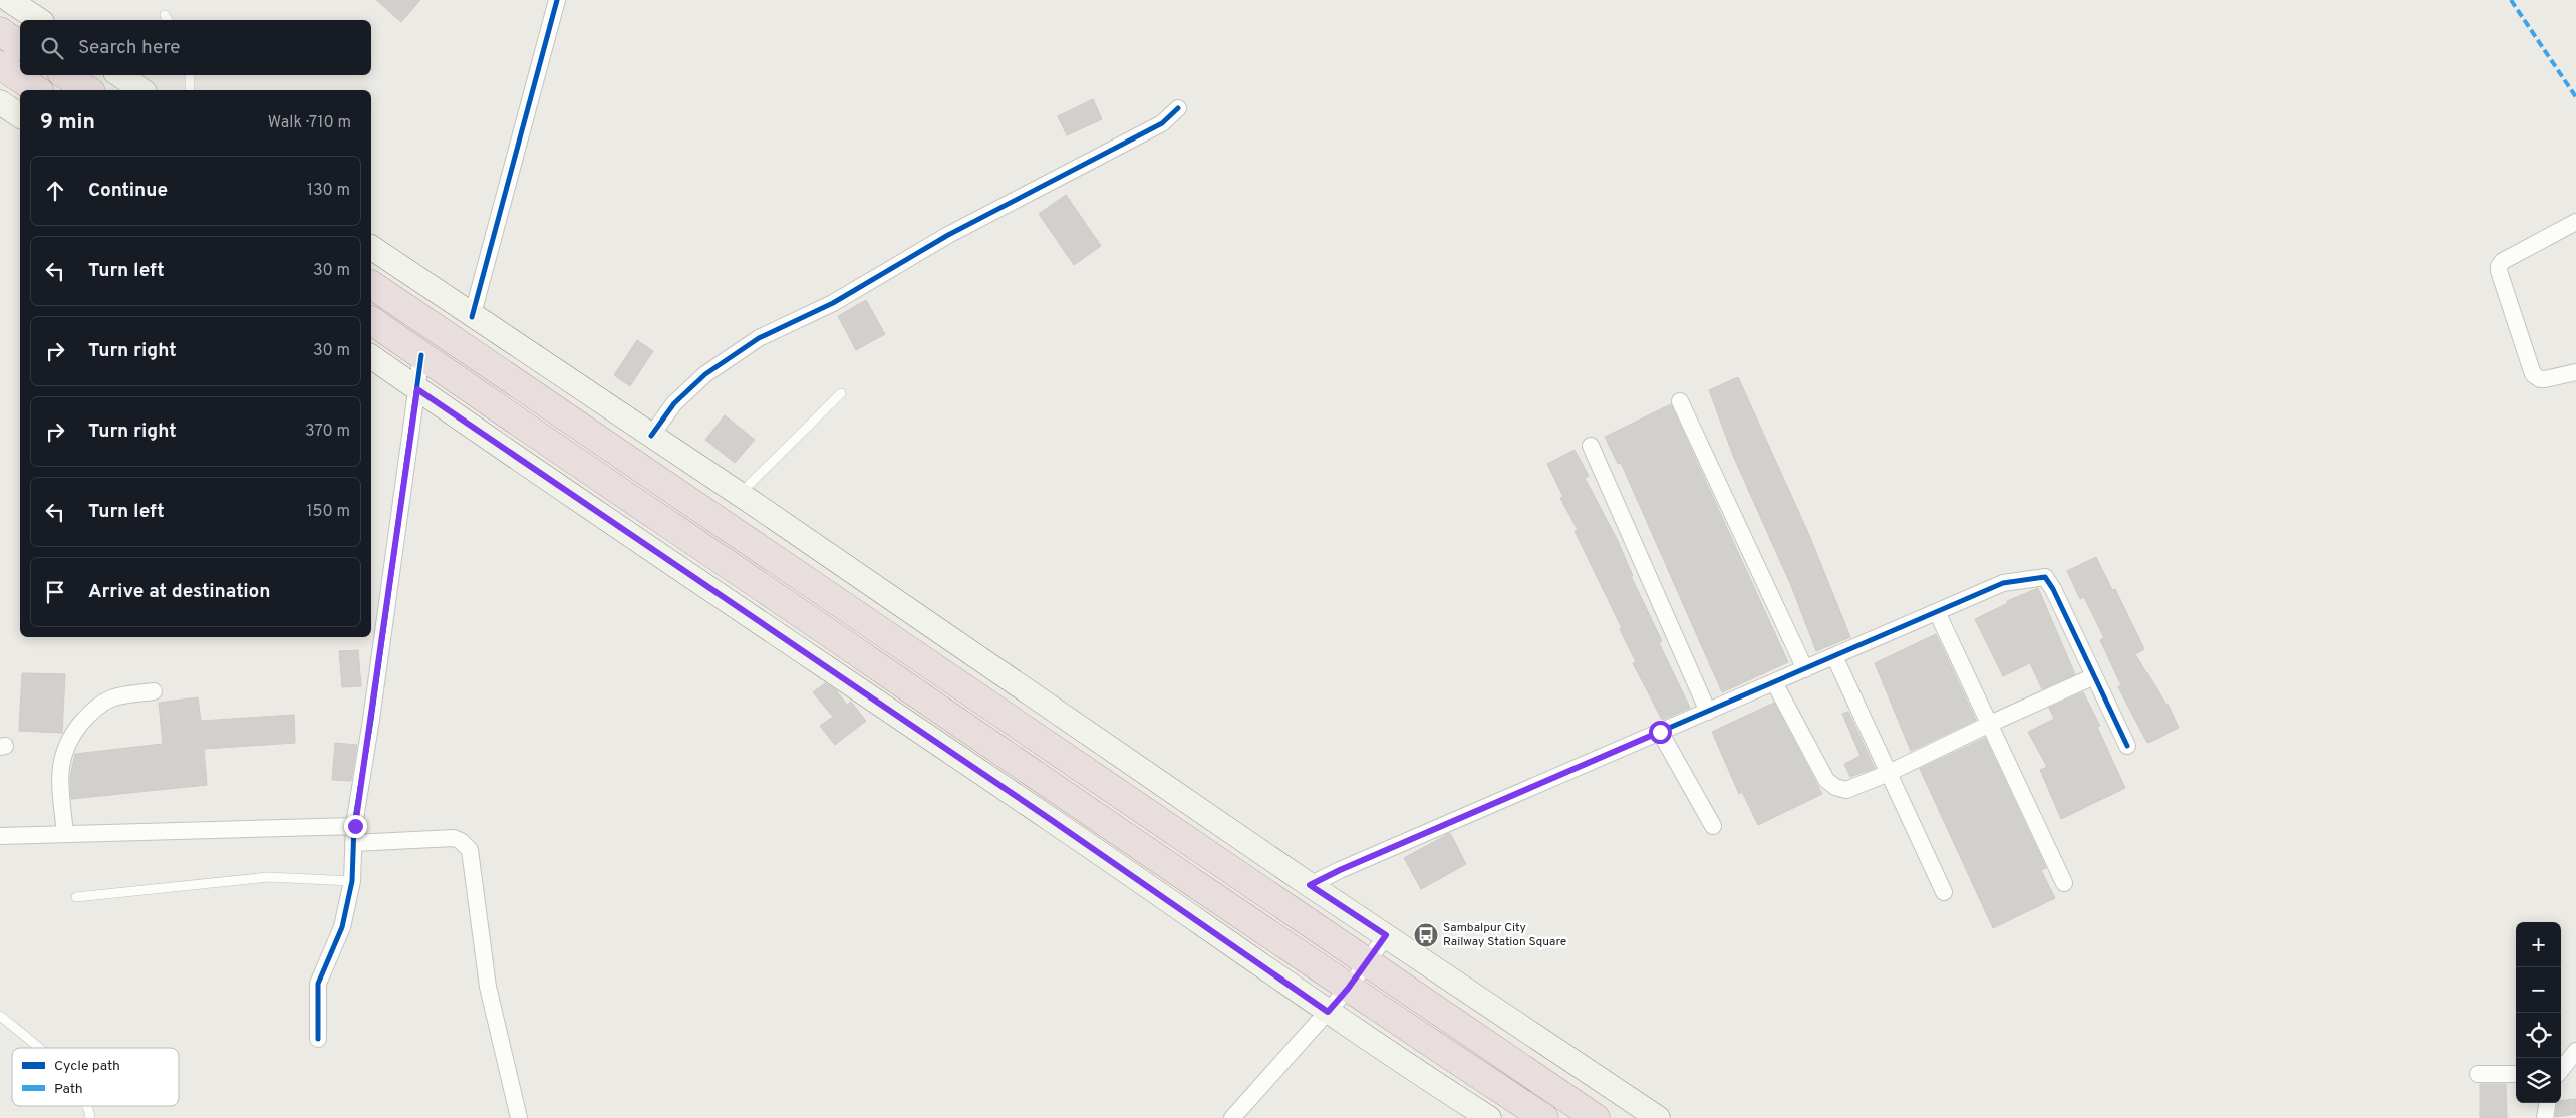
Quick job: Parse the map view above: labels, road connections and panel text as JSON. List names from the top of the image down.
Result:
{
  "places": {
    "bus stop": ["Sambalpur City Railway Station Square"]
  },
  "legend": ["Cycle path", "Path"],
  "page": {
    "search": "Search here",
    "heading": ["9 min", "Walk · 710 m"],
    "list": [
      ["Continue", "130 m"],
      ["Turn left", "30 m"],
      ["Turn right", "30 m"],
      ["Turn right", "370 m"],
      ["Turn left", "150 m"],
      "Arrive at destination"
    ],
    "map_buttons": ["+", "−"]
  }
}
